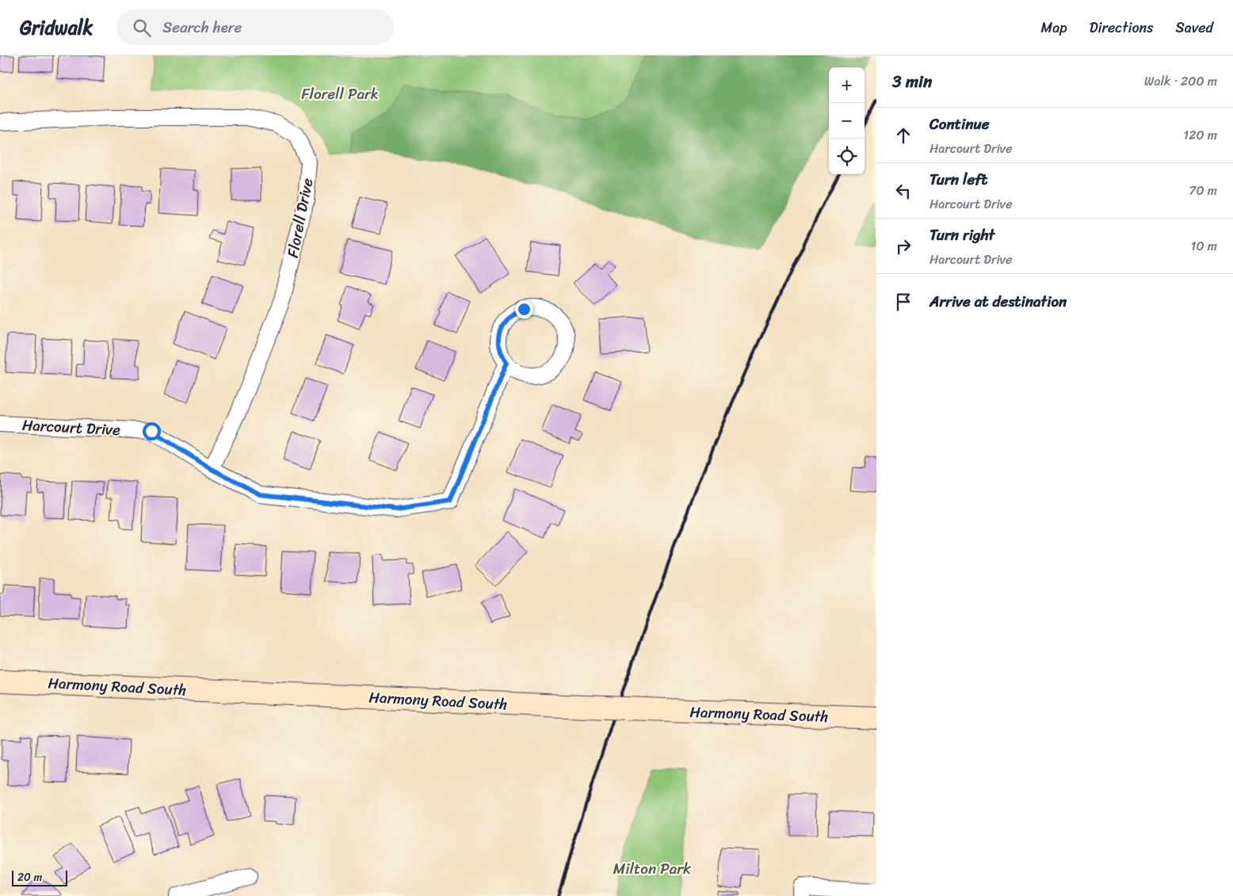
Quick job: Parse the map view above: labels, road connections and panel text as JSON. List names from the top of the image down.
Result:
{
  "streets": {
    "main road": ["Harmony Road South"],
    "street": ["Florell Drive", "Harcourt Drive"]
  },
  "crossings": [
    ["Florell Drive", "Harcourt Drive"]
  ],
  "parks": ["Florell Park", "Milton Park"],
  "scale_bar": "20 m",
  "page": {
    "header": "Gridwalk",
    "search": "Search here",
    "nav": ["Map", "Directions", "Saved"],
    "heading": ["3 min", "Walk · 200 m"],
    "map_buttons": ["+", "−"],
    "list": [
      ["Continue", "Harcourt Drive", "120 m"],
      ["Turn left", "Harcourt Drive", "70 m"],
      ["Turn right", "Harcourt Drive", "10 m"],
      "Arrive at destination"
    ],
    "scale": "20 m"
  }
}
